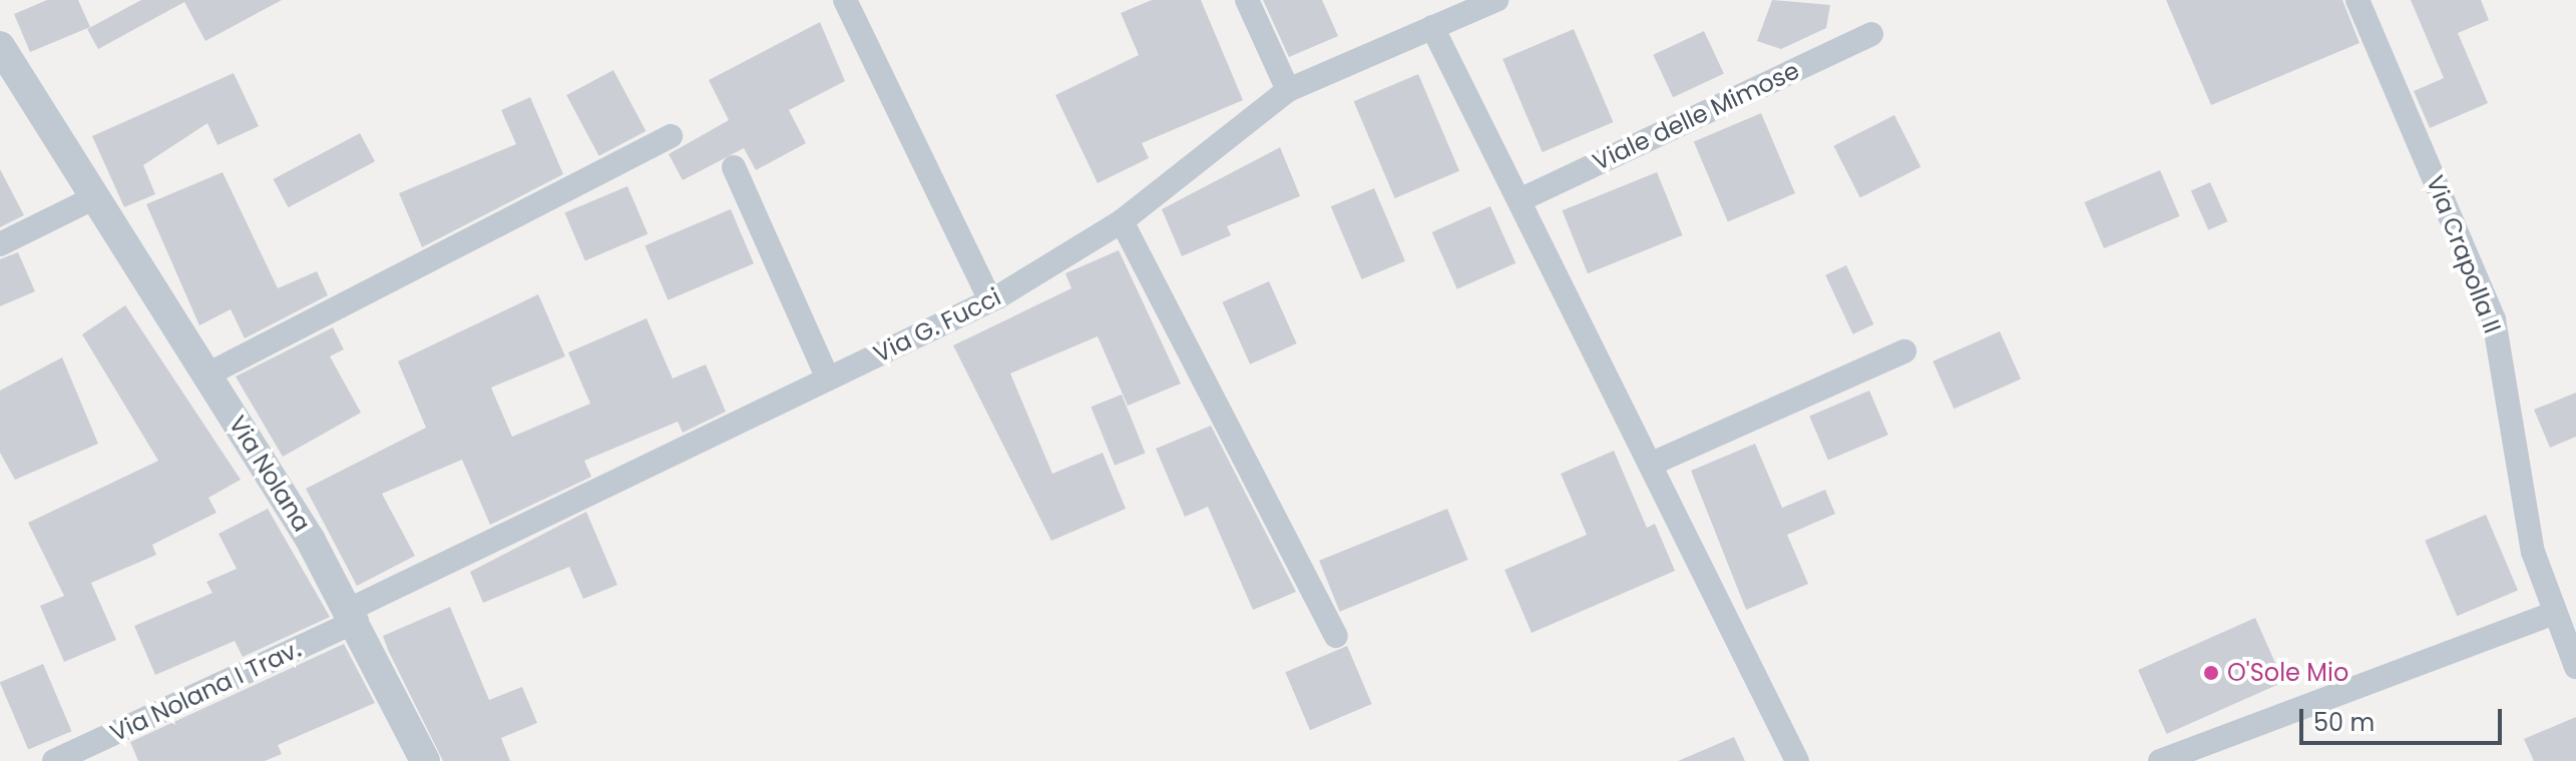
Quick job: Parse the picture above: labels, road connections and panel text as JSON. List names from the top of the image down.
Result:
{
  "streets": {
    "street": [
      "Viale delle Mimose",
      "Via Crapolla II",
      "Via G. Fucci",
      "Via Nolana",
      "Via Nolana I Trav."
    ]
  },
  "crossings": [
    ["Via G. Fucci", "Via Nolana"],
    ["Via G. Fucci", "Via Nolana I Trav."],
    ["Via Nolana", "Via Nolana I Trav."]
  ],
  "places": ["O'Sole Mio"],
  "scale_bar": "50 m"
}
